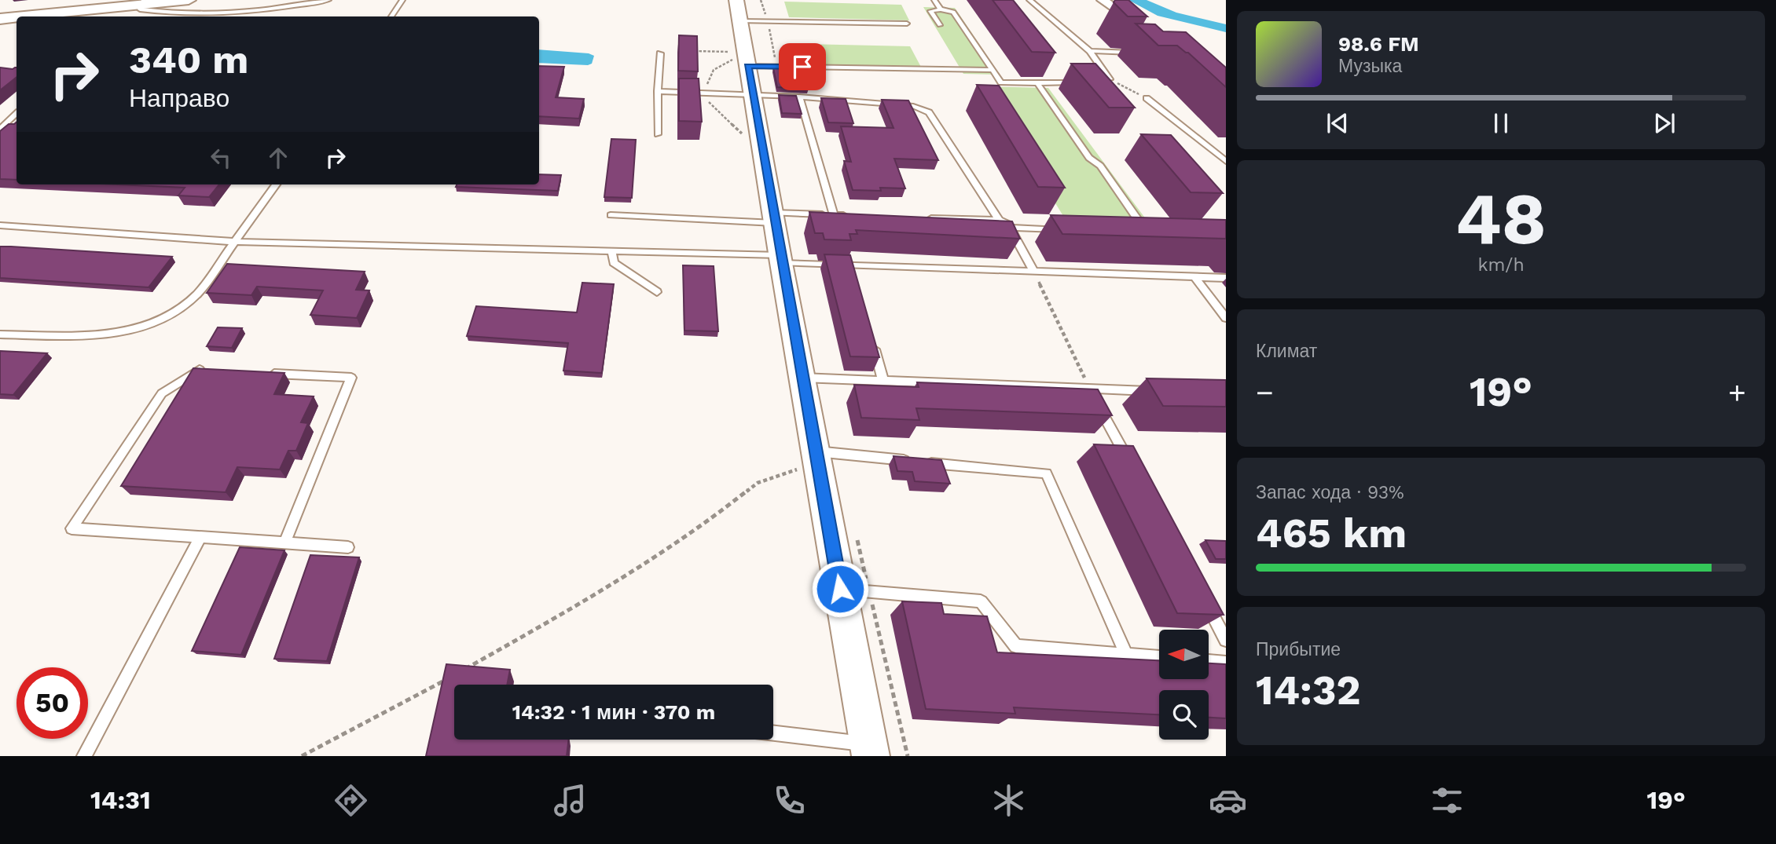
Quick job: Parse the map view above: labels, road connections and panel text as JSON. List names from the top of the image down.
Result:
{
  "north": "left",
  "page": {
    "turn": ["340 m", "Направо"],
    "song": ["98.6 FM", "Музыка"],
    "tile": [
      ["48", "km/h"],
      "Климат",
      ["Запас хода · 93%", "465 km"],
      ["Прибытие", "14:32"]
    ],
    "heat": ["−", "19°", "+"],
    "limit": "50",
    "trip": "14:32 · 1 мин · 370 m",
    "tabs": ["14:31", "19°"]
  }
}
